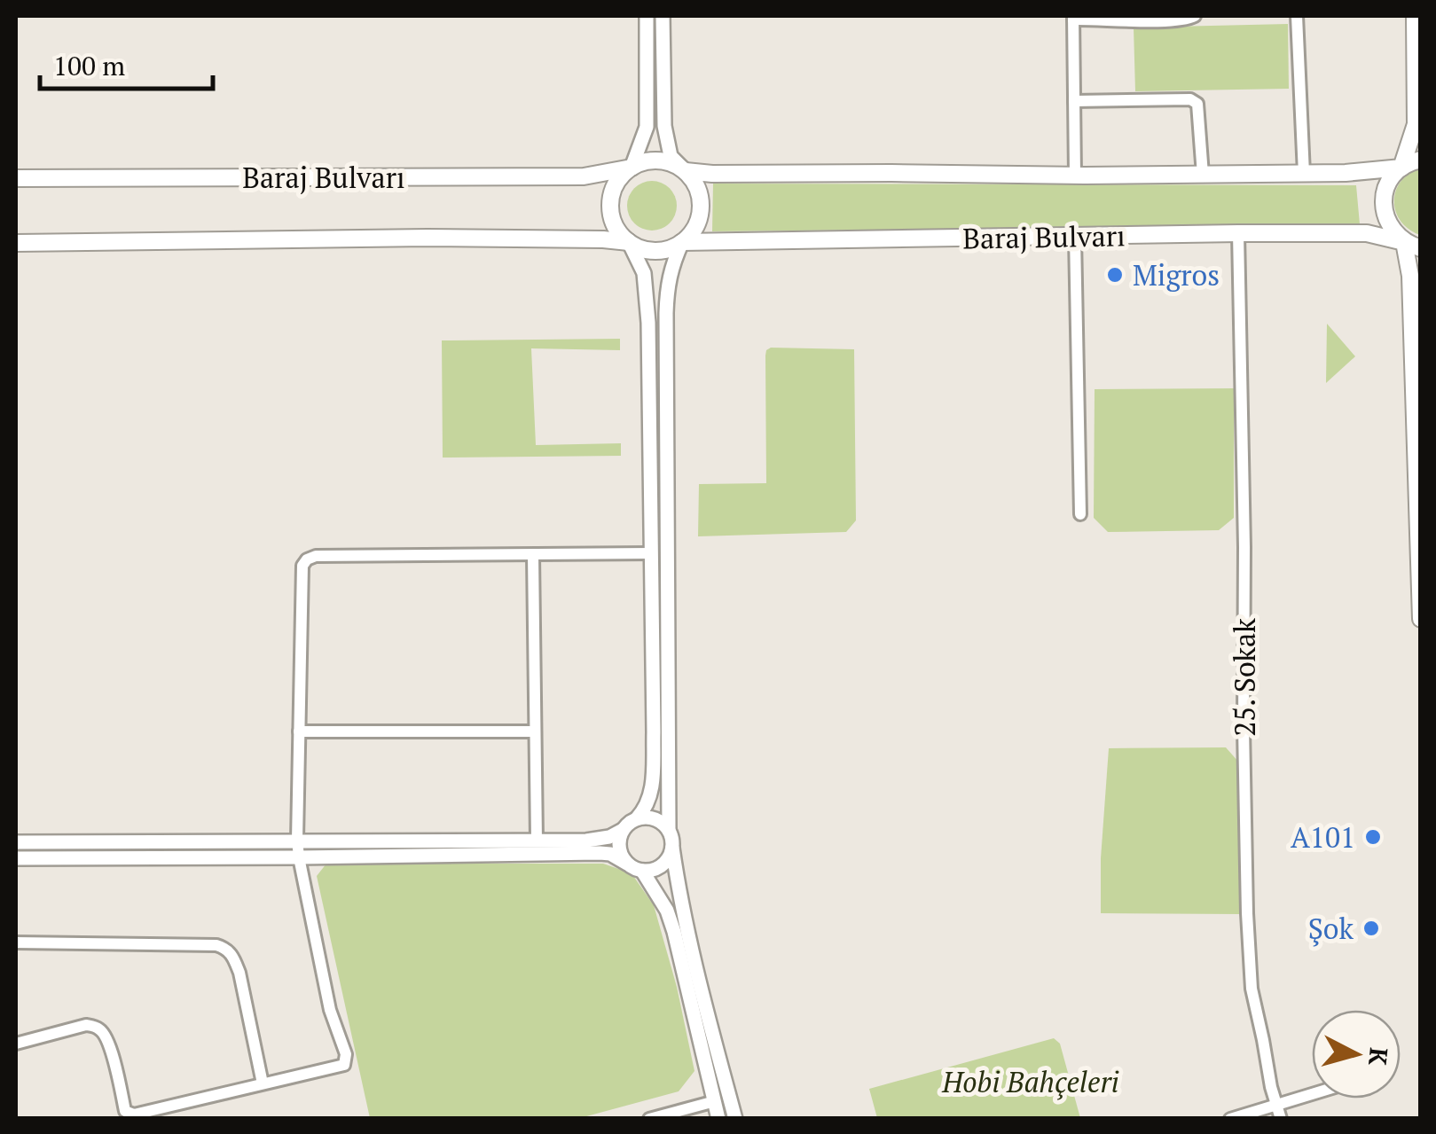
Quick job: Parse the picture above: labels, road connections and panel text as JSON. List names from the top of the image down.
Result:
{
  "streets": {
    "main road": ["Baraj Bulvarı"],
    "street": ["25. Sokak"]
  },
  "crossings": [
    ["Baraj Bulvarı", "25. Sokak"]
  ],
  "parks": ["Hobi Bahçeleri"],
  "places": ["Migros", "A101", "Şok"],
  "scale_bar": "100 m",
  "north": "right"
}
